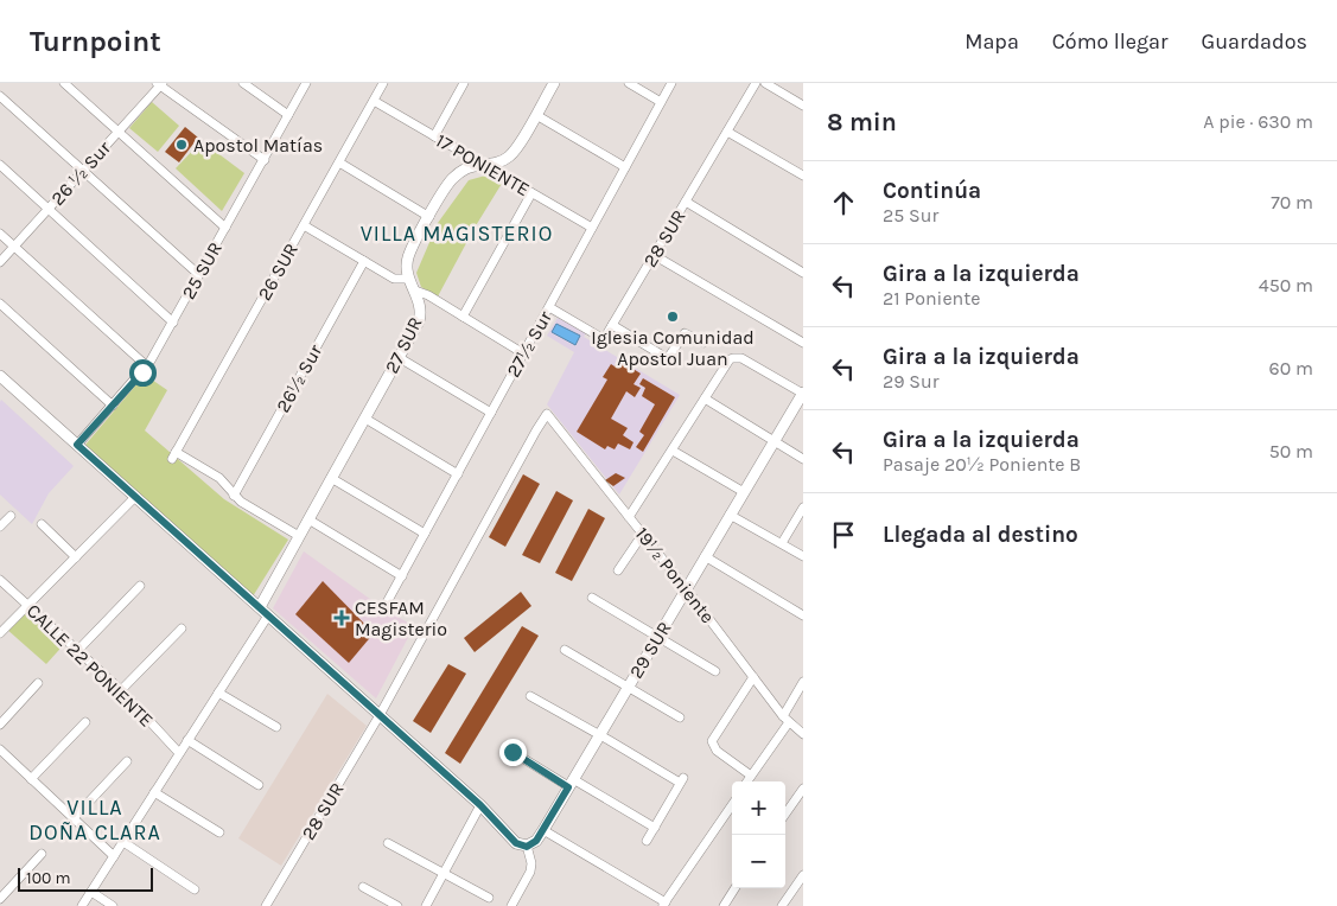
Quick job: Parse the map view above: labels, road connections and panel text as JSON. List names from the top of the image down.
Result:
{
  "streets": {
    "street": [
      "17 PONIENTE",
      "26 ½ Sur",
      "28 SUR",
      "25 SUR",
      "26 SUR",
      "27½ Sur",
      "27 SUR",
      "26½ Sur",
      "19½ Poniente",
      "29 SUR",
      "CALLE 22 PONIENTE"
    ]
  },
  "crossings": [
    ["17 PONIENTE", "26 SUR"],
    ["17 PONIENTE", "27½ Sur"],
    ["28 SUR", "19½ Poniente"],
    ["26 SUR", "26½ Sur"],
    ["27 SUR", "CALLE 22 PONIENTE"],
    ["19½ Poniente", "29 SUR"]
  ],
  "districts": ["VILLA MAGISTERIO", "VILLA DOÑA CLARA"],
  "places": {
    "other": ["Apostol Matías", "Iglesia Comunidad Apostol Juan"],
    "health": ["CESFAM Magisterio"]
  },
  "scale_bar": "100 m",
  "page": {
    "header": "Turnpoint",
    "nav": ["Mapa", "Cómo llegar", "Guardados"],
    "heading": ["8 min", "A pie · 630 m"],
    "list": [
      ["Continúa", "25 Sur", "70 m"],
      ["Gira a la izquierda", "21 Poniente", "450 m"],
      ["Gira a la izquierda", "29 Sur", "60 m"],
      ["Gira a la izquierda", "Pasaje 20½ Poniente B", "50 m"],
      "Llegada al destino"
    ],
    "map_buttons": ["+", "−"],
    "scale": "100 m"
  }
}
